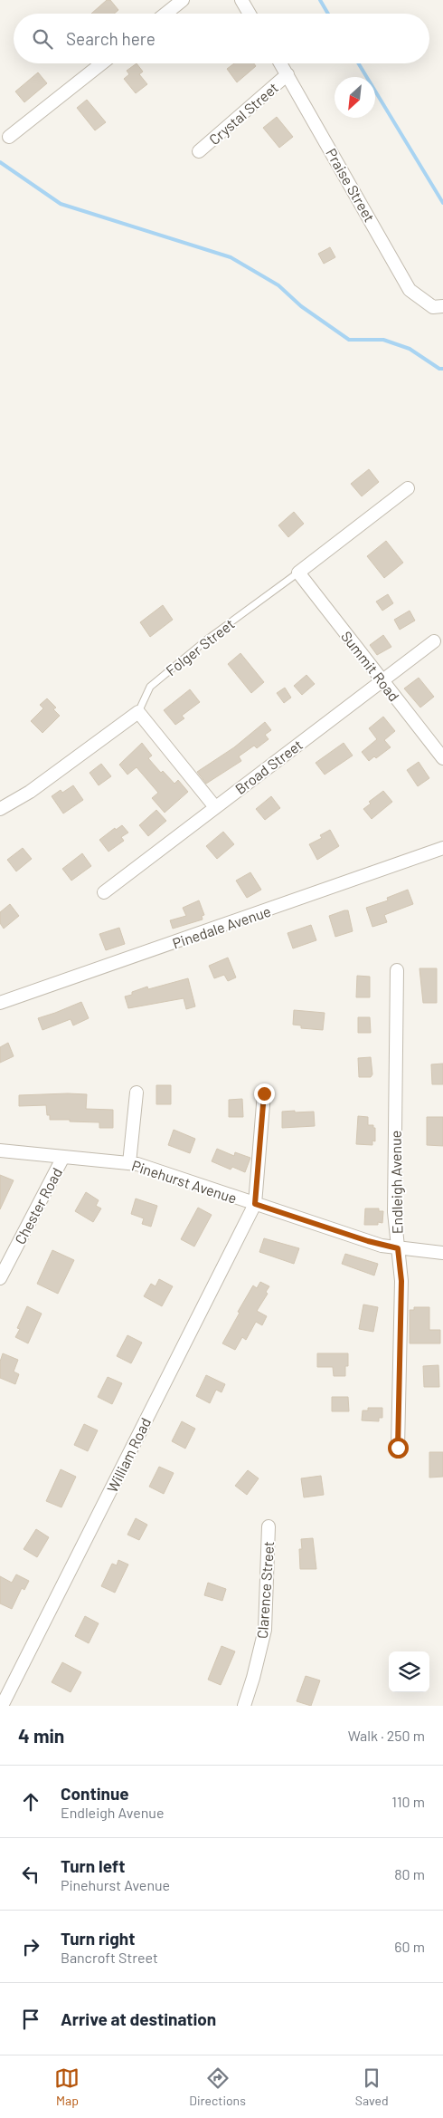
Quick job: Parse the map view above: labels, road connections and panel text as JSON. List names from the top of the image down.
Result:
{
  "streets": {
    "street": [
      "Crystal Street",
      "Praise Street",
      "Folger Street",
      "Summit Road",
      "Broad Street",
      "Pinedale Avenue",
      "Pinehurst Avenue",
      "Endleigh Avenue",
      "Chester Road",
      "William Road",
      "Clarence Street"
    ]
  },
  "crossings": [
    ["Crystal Street", "Praise Street"],
    ["Folger Street", "Summit Road"],
    ["Summit Road", "Broad Street"],
    ["Pinehurst Avenue", "Endleigh Avenue"],
    ["Pinehurst Avenue", "Chester Road"],
    ["Pinehurst Avenue", "William Road"]
  ],
  "north": "bottom left",
  "page": {
    "search": "Search here",
    "heading": ["4 min", "Walk · 250 m"],
    "list": [
      ["Continue", "Endleigh Avenue", "110 m"],
      ["Turn left", "Pinehurst Avenue", "80 m"],
      ["Turn right", "Bancroft Street", "60 m"],
      "Arrive at destination"
    ],
    "nav": ["Map", "Directions", "Saved"]
  }
}
